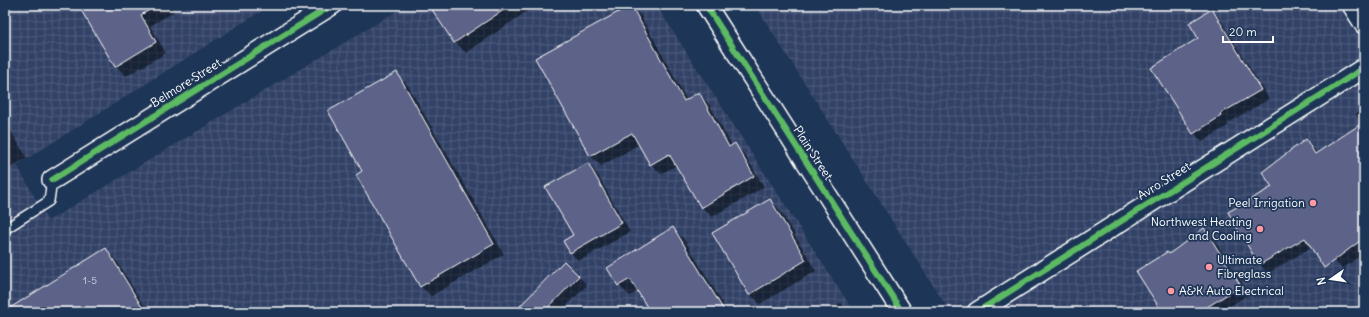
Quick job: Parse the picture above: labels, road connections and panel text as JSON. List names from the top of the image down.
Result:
{
  "streets": {
    "street": ["Belmore Street", "Plain Street", "Avro Street"]
  },
  "places": [
    "Peel Irrigation",
    "Northwest Heating and Cooling",
    "Ultimate Fibreglass",
    "A&K Auto Electrical"
  ],
  "house_numbers": ["1-5"],
  "scale_bar": "20 m",
  "north": "left"
}
